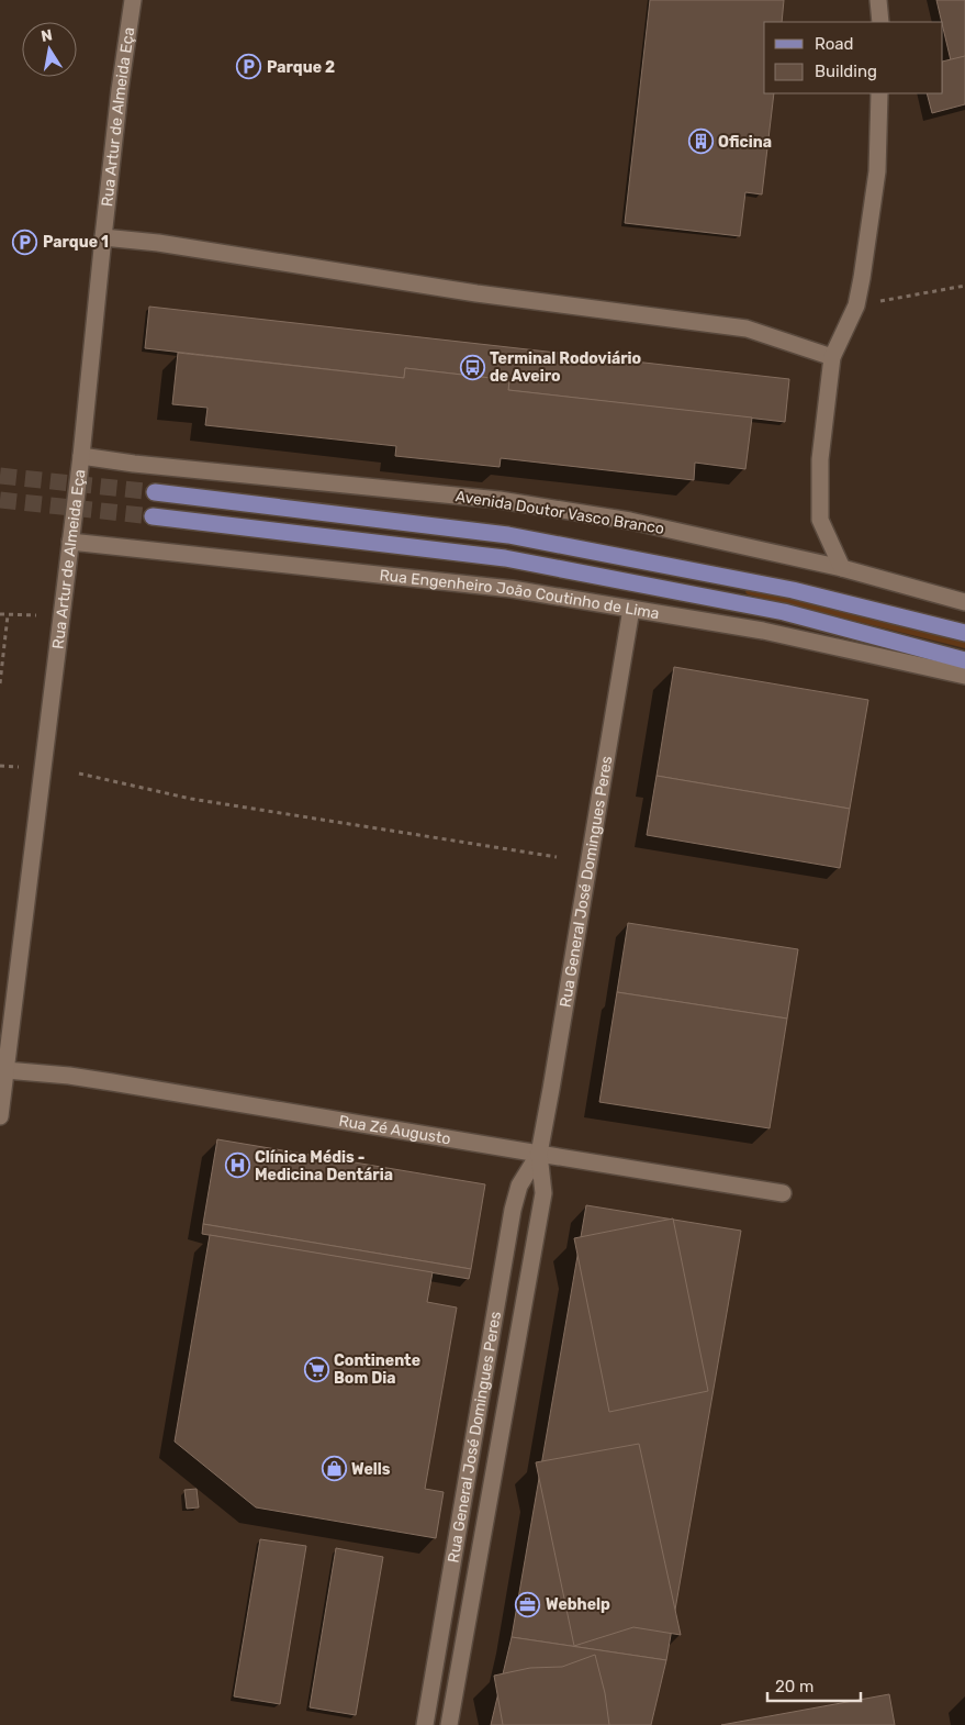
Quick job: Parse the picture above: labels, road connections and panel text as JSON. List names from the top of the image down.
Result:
{
  "streets": {
    "main road": ["Avenida Doutor Vasco Branco"],
    "street": [
      "Rua Artur de Almeida Eça",
      "Rua Engenheiro João Coutinho de Lima",
      "Rua General José Domingues Peres",
      "Rua Zé Augusto"
    ]
  },
  "crossings": [
    ["Rua Artur de Almeida Eça", "Avenida Doutor Vasco Branco"],
    ["Rua Artur de Almeida Eça", "Rua Engenheiro João Coutinho de Lima"],
    ["Rua Artur de Almeida Eça", "Rua Zé Augusto"],
    ["Rua Engenheiro João Coutinho de Lima", "Rua General José Domingues Peres"],
    ["Rua General José Domingues Peres", "Rua Zé Augusto"]
  ],
  "places": {
    "parking": ["Parque 2", "Parque 1"],
    "building": ["Oficina"],
    "bus stop": ["Terminal Rodoviário de Aveiro"],
    "hospital": ["Clínica Médis - Medicina Dentária"],
    "supermarket": ["Continente Bom Dia"],
    "shop": ["Wells"],
    "office": ["Webhelp"]
  },
  "legend": ["Road", "Building"],
  "scale_bar": "20 m",
  "north": "top"
}
